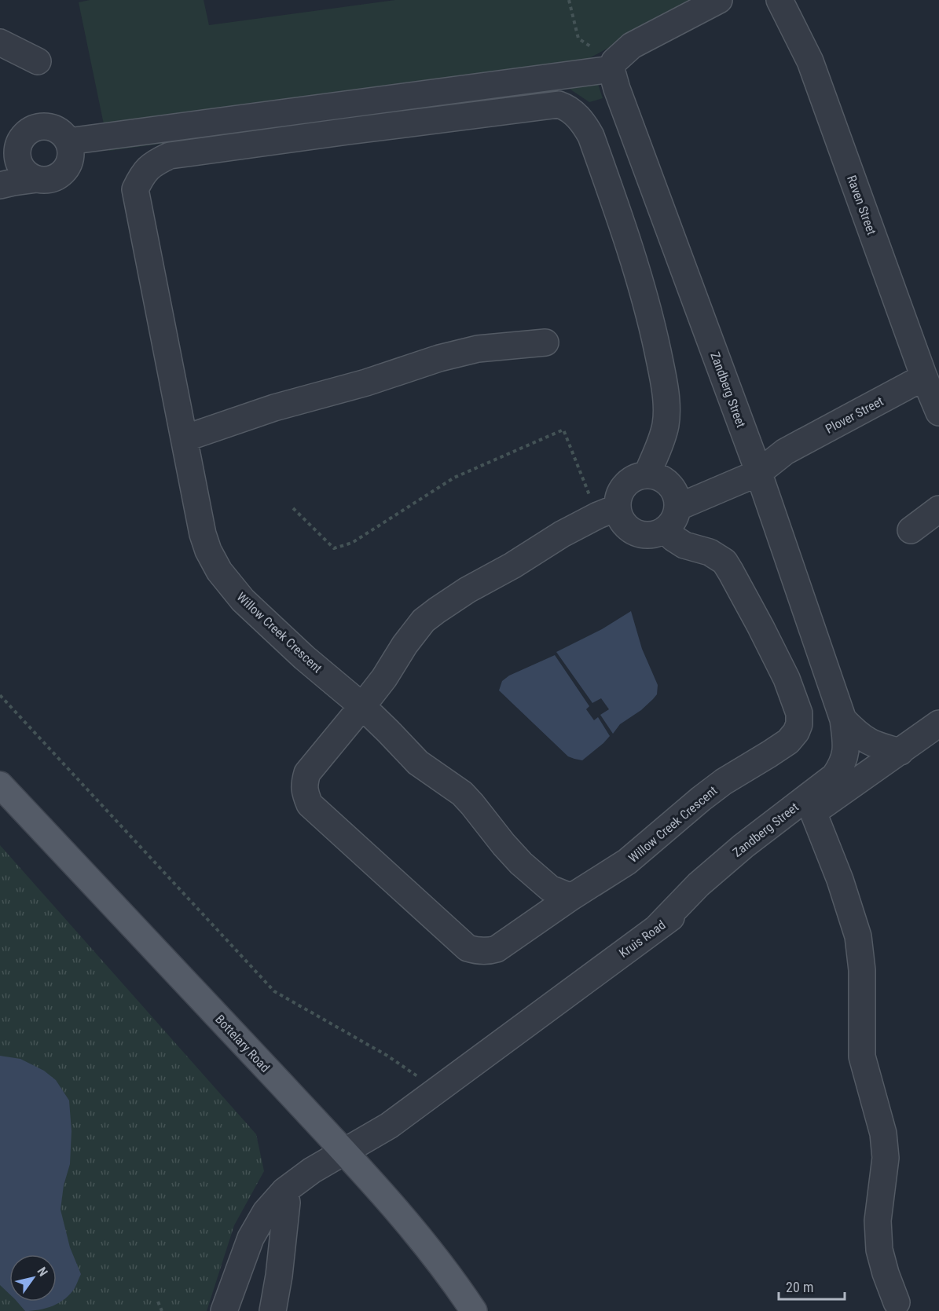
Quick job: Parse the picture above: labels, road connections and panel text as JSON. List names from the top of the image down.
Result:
{
  "streets": {
    "main road": ["Bottelary Road"],
    "street": [
      "Raven Street",
      "Zandberg Street",
      "Plover Street",
      "Willow Creek Crescent",
      "Kruis Road"
    ]
  },
  "crossings": [
    ["Raven Street", "Plover Street"],
    ["Zandberg Street", "Plover Street"],
    ["Zandberg Street", "Kruis Road"],
    ["Kruis Road", "Bottelary Road"]
  ],
  "scale_bar": "20 m",
  "north": "top right"
}
